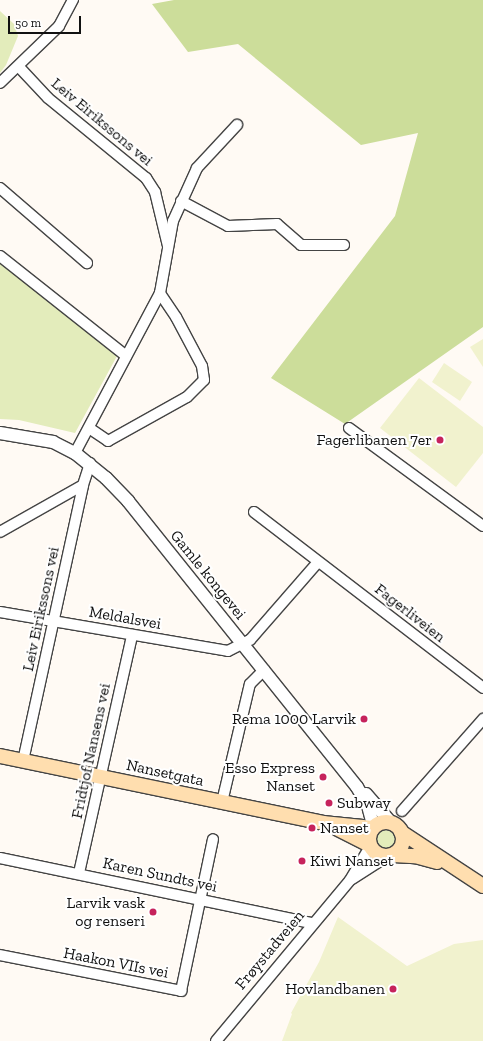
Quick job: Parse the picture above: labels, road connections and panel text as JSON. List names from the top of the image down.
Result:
{
  "streets": {
    "main road": ["Nansetgata"],
    "street": [
      "Leiv Eirikssons vei",
      "Gamle kongevei",
      "Fagerliveien",
      "Meldalsvei",
      "Fridtjof Nansens vei",
      "Karen Sundts vei",
      "Frøystadveien",
      "Haakon VIIs vei"
    ]
  },
  "crossings": [
    ["Leiv Eirikssons vei", "Gamle kongevei"],
    ["Leiv Eirikssons vei", "Meldalsvei"],
    ["Leiv Eirikssons vei", "Nansetgata"],
    ["Gamle kongevei", "Meldalsvei"],
    ["Gamle kongevei", "Nansetgata"],
    ["Gamle kongevei", "Frøystadveien"],
    ["Meldalsvei", "Fridtjof Nansens vei"],
    ["Fridtjof Nansens vei", "Nansetgata"],
    ["Fridtjof Nansens vei", "Karen Sundts vei"],
    ["Nansetgata", "Frøystadveien"],
    ["Karen Sundts vei", "Frøystadveien"],
    ["Karen Sundts vei", "Haakon VIIs vei"]
  ],
  "places": [
    "Fagerlibanen 7er",
    "Rema 1000 Larvik",
    "Esso Express Nanset",
    "Subway",
    "Nanset",
    "Kiwi Nanset",
    "Larvik vask og renseri",
    "Hovlandbanen"
  ],
  "scale_bar": "50 m"
}
